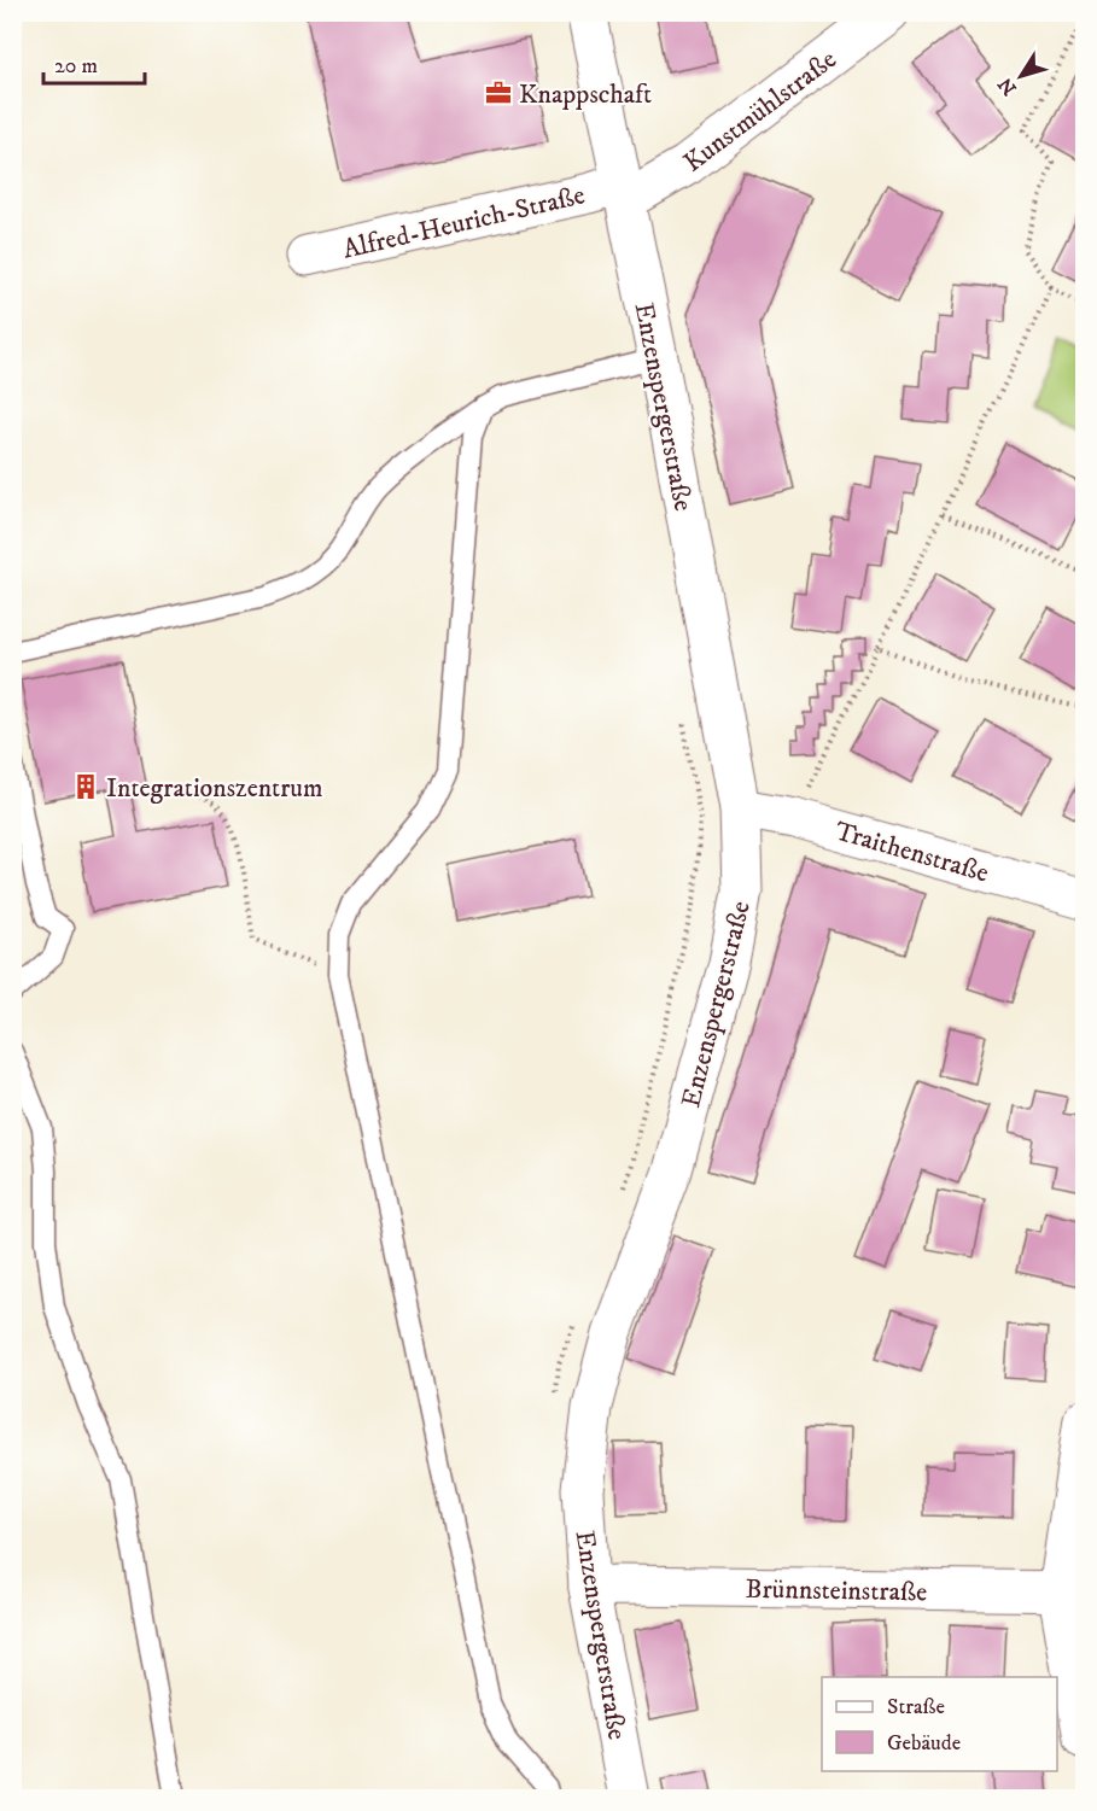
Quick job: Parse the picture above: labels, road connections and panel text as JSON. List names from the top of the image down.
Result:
{
  "streets": {
    "street": [
      "Kunstmühlstraße",
      "Alfred-Heurich-Straße",
      "Enzenspergerstraße",
      "Traithenstraße",
      "Brünnsteinstraße"
    ]
  },
  "crossings": [
    ["Kunstmühlstraße", "Alfred-Heurich-Straße"],
    ["Kunstmühlstraße", "Enzenspergerstraße"],
    ["Alfred-Heurich-Straße", "Enzenspergerstraße"],
    ["Enzenspergerstraße", "Traithenstraße"],
    ["Enzenspergerstraße", "Brünnsteinstraße"]
  ],
  "places": {
    "office": ["Knappschaft"],
    "building": ["Integrationszentrum"]
  },
  "legend": ["Straße", "Gebäude"],
  "scale_bar": "20 m",
  "north": "bottom left"
}
